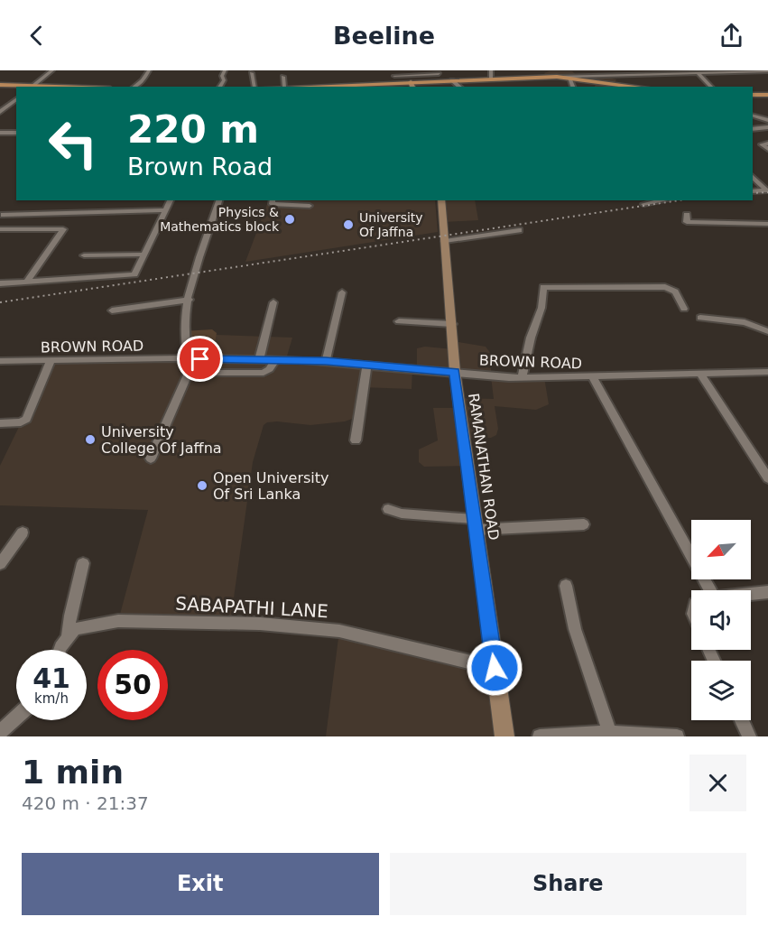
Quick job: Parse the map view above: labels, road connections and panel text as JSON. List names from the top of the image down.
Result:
{
  "streets": {
    "main road": ["RAMANATHAN ROAD"],
    "street": ["BROWN ROAD", "SABAPATHI LANE"]
  },
  "crossings": [
    ["BROWN ROAD", "RAMANATHAN ROAD"],
    ["RAMANATHAN ROAD", "SABAPATHI LANE"]
  ],
  "places": [
    "Physics & Mathematics block",
    "University Of Jaffna",
    "University College Of Jaffna",
    "Open University Of Sri Lanka"
  ],
  "north": "bottom left",
  "page": {
    "header": "Beeline",
    "turn": ["220 m", "Brown Road"],
    "speed": "41 km/h",
    "limit": "50",
    "heading": ["1 min", "420 m · 21:37"],
    "buttons": ["Exit", "Share"]
  }
}
